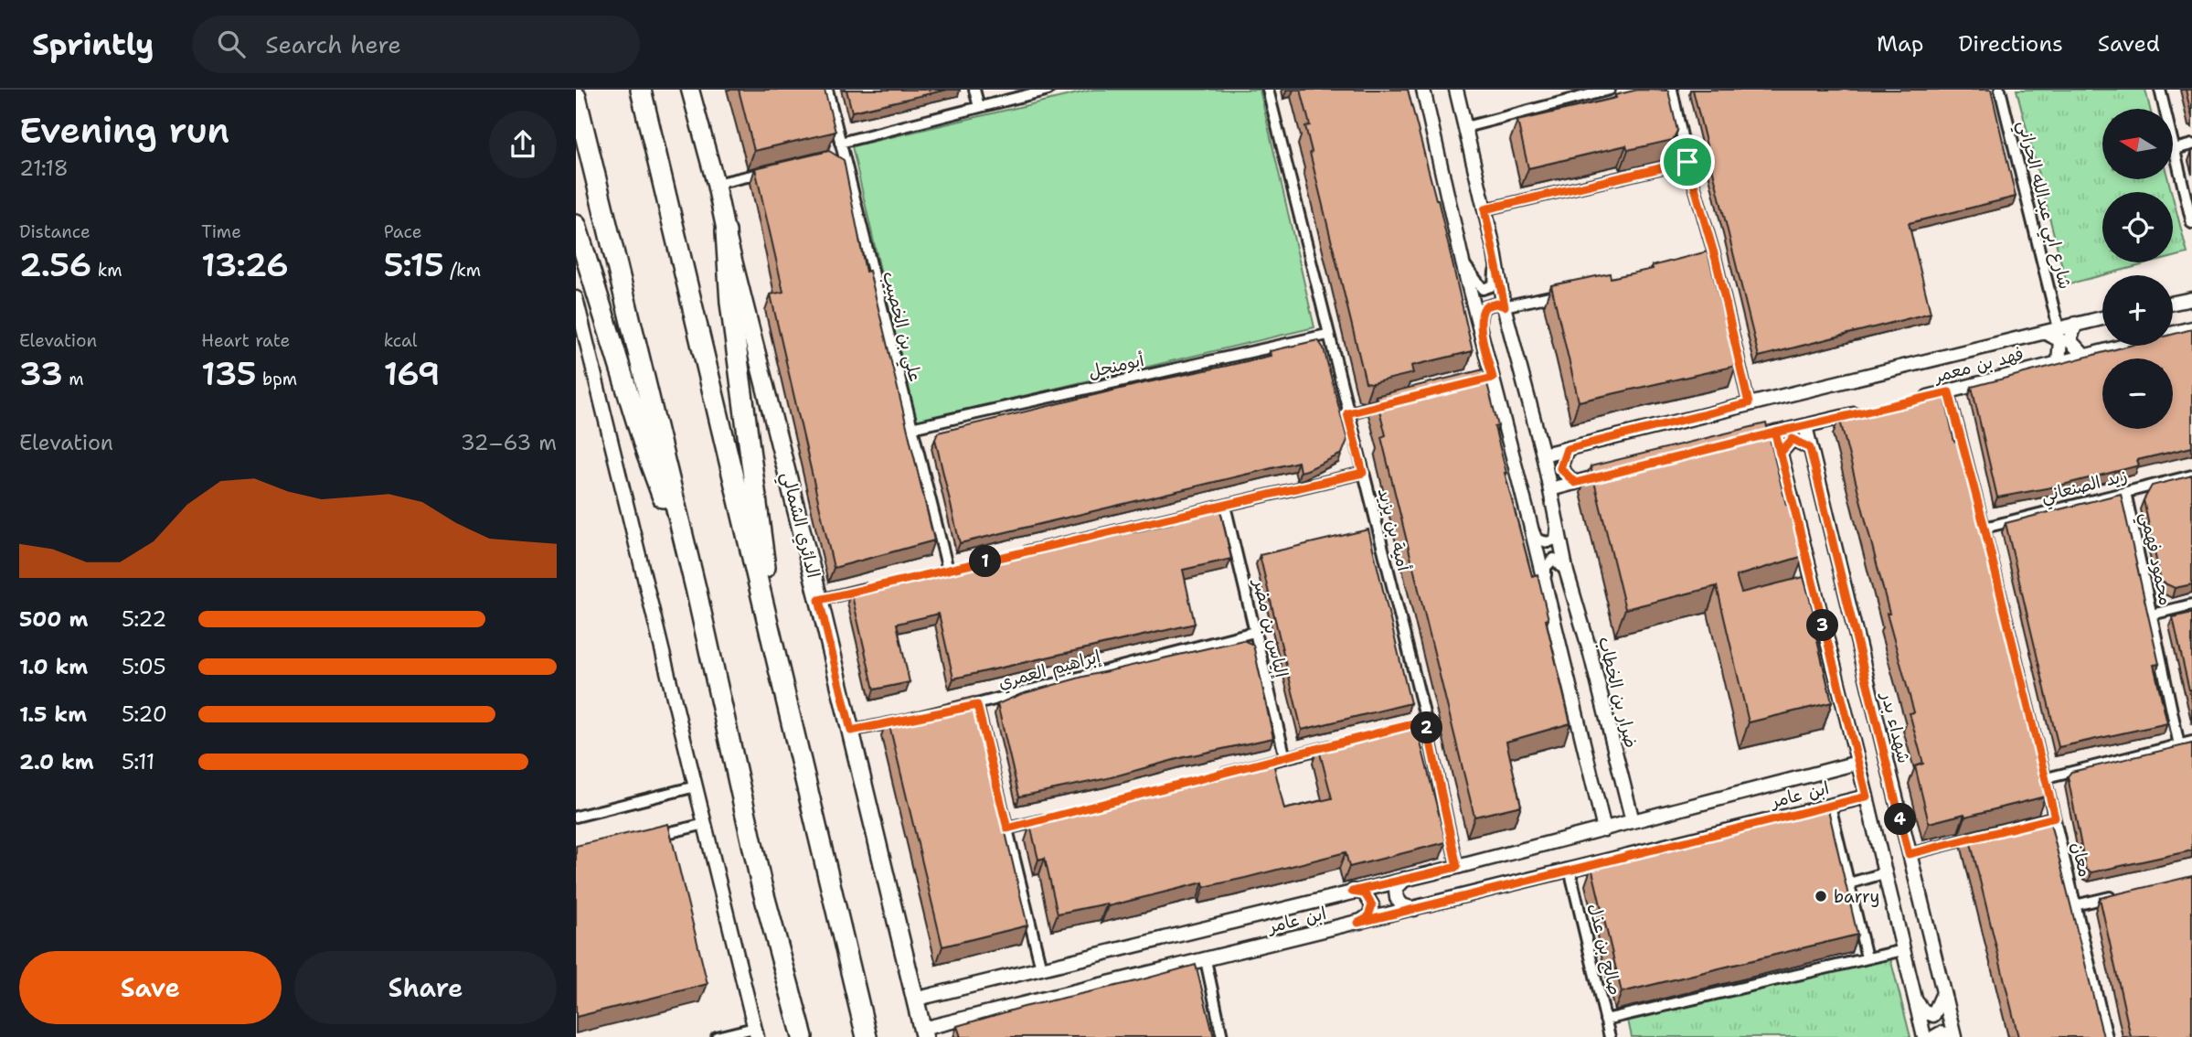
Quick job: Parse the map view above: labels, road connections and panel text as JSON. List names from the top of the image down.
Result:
{
  "streets": {
    "main road": ["الدائري الشمالي"],
    "street": [
      "شارع ابي عبدالله الحراني",
      "علي بن الخصيب",
      "فهد بن معمر",
      "أبومنجل",
      "زيد الصنعاني",
      "أمية بن يزيد",
      "محمود فهمي",
      "إلياس بن مضر",
      "إبراهيم العمري",
      "ضرار بن الخطاب",
      "شهداء بدر",
      "ابن عامر",
      "معان",
      "صالح بن عذل"
    ]
  },
  "crossings": [
    ["شارع ابي عبدالله الحراني", "فهد بن معمر"],
    ["علي بن الخصيب", "أبومنجل"],
    ["فهد بن معمر", "ضرار بن الخطاب"],
    ["فهد بن معمر", "معان"],
    ["أبومنجل", "أمية بن يزيد"],
    ["زيد الصنعاني", "محمود فهمي"],
    ["زيد الصنعاني", "معان"],
    ["الدائري الشمالي", "ابن عامر"],
    ["أمية بن يزيد", "ابن عامر"],
    ["إلياس بن مضر", "إبراهيم العمري"],
    ["ضرار بن الخطاب", "ابن عامر"],
    ["ابن عامر", "صالح بن عذل"]
  ],
  "places": ["barry"],
  "north": "left",
  "page": {
    "header": "Sprintly",
    "search": "Search here",
    "nav": ["Map", "Directions", "Saved"],
    "heading": ["Evening run", "21:18"],
    "map_buttons": ["+", "−"],
    "stats": [
      ["Distance", "2.56 km"],
      ["Time", "13:26"],
      ["Pace", "5:15 /km"],
      ["Elevation", "33 m"],
      ["Heart rate", "135 bpm"],
      ["kcal", "169"]
    ],
    "chart": ["Elevation", "32–63 m"],
    "pins": [
      "1",
      "3",
      "2",
      "4"
    ],
    "list": [
      {
        "name": "500 m",
        "note": "5:22"
      },
      {
        "name": "1.0 km",
        "note": "5:05"
      },
      {
        "name": "1.5 km",
        "note": "5:20"
      },
      {
        "name": "2.0 km",
        "note": "5:11"
      }
    ],
    "buttons": ["Save", "Share"]
  }
}
